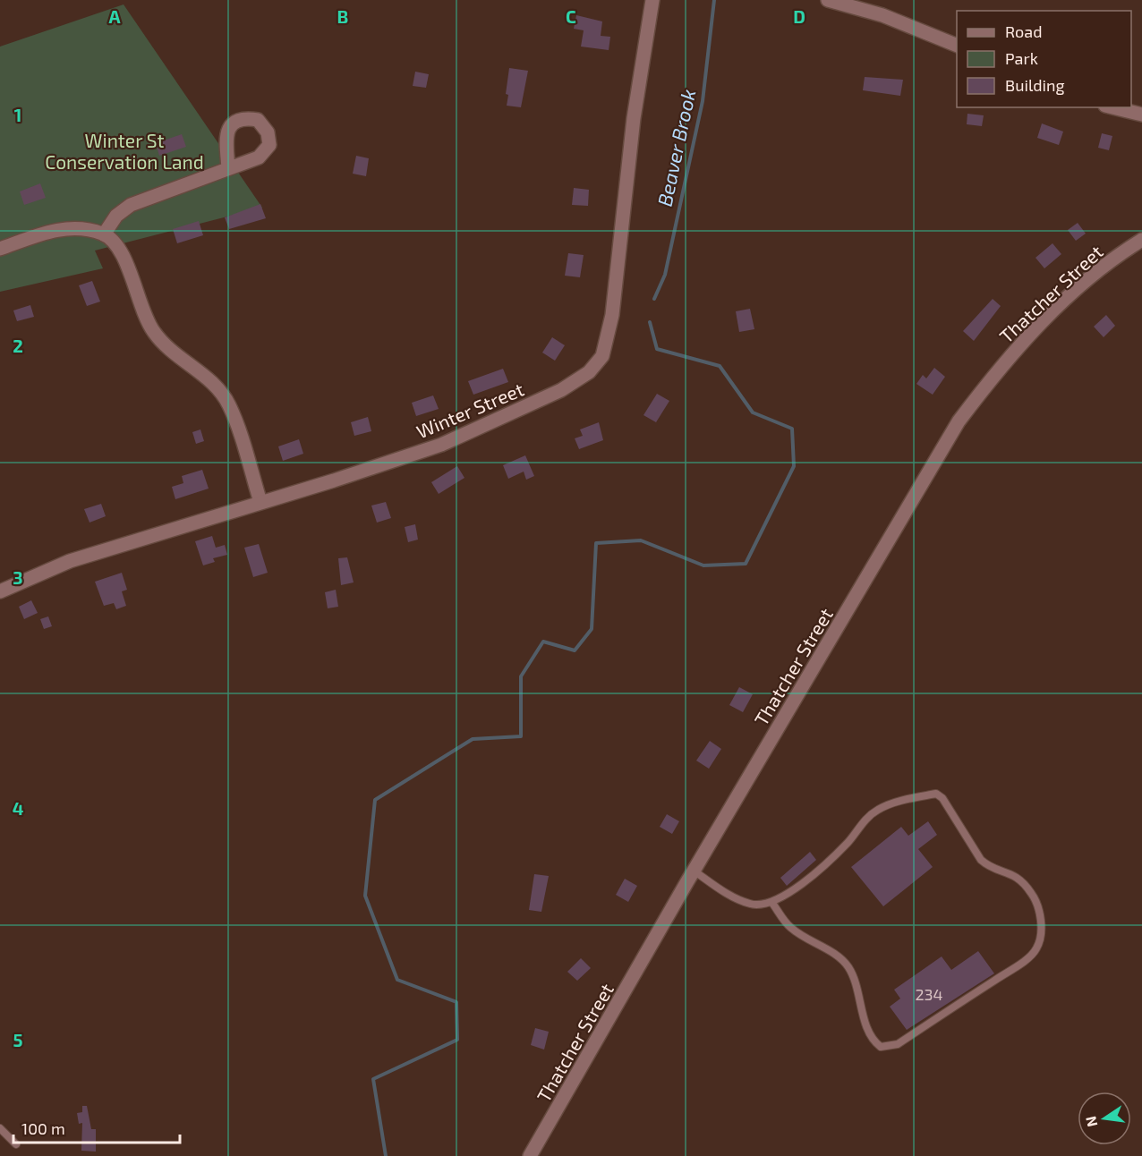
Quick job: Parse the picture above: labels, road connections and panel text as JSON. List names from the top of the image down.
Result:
{
  "streets": {
    "street": ["Thatcher Street", "Winter Street"]
  },
  "water": ["Beaver Brook"],
  "parks": ["Winter St Conservation Land"],
  "house_numbers": ["234"],
  "legend": ["Road", "Park", "Building"],
  "scale_bar": "100 m",
  "north": "left",
  "grid": {
    "columns": [
      "A",
      "B",
      "C",
      "D"
    ],
    "rows": [
      "1",
      "2",
      "3",
      "4",
      "5"
    ]
  }
}
